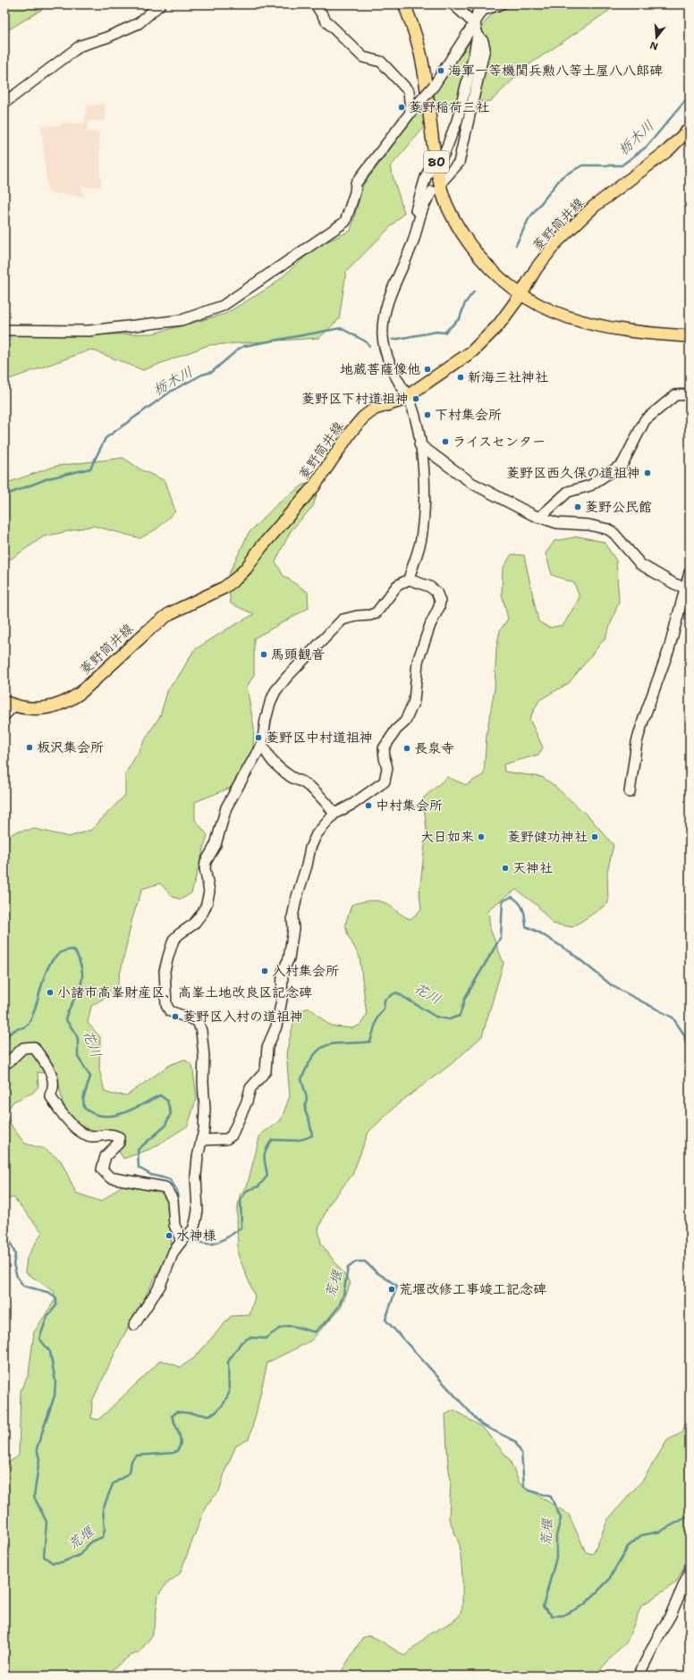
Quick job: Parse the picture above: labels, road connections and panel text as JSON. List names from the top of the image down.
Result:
{
  "streets": {
    "main road": ["80", "菱野筒井線"]
  },
  "crossings": [
    ["80", "菱野筒井線"]
  ],
  "water": ["栃木川", "花川", "荒堰"],
  "places": [
    "海軍一等機関兵勲八等土屋八八郎碑",
    "菱野稲荷三社",
    "地蔵菩薩像他",
    "新海三社神社",
    "菱野区下村道祖神",
    "下村集会所",
    "ライスセンター",
    "菱野区西久保の道祖神",
    "菱野公民館",
    "馬頭観音",
    "菱野区中村道祖神",
    "板沢集会所",
    "長泉寺",
    "中村集会所",
    "大日如来",
    "菱野健功神社",
    "天神社",
    "入村集会所",
    "小諸市高峯財産区、高峯土地改良区記念碑",
    "菱野区入村の道祖神",
    "水神様",
    "荒堰改修工事竣工記念碑"
  ],
  "north": "bottom"
}
